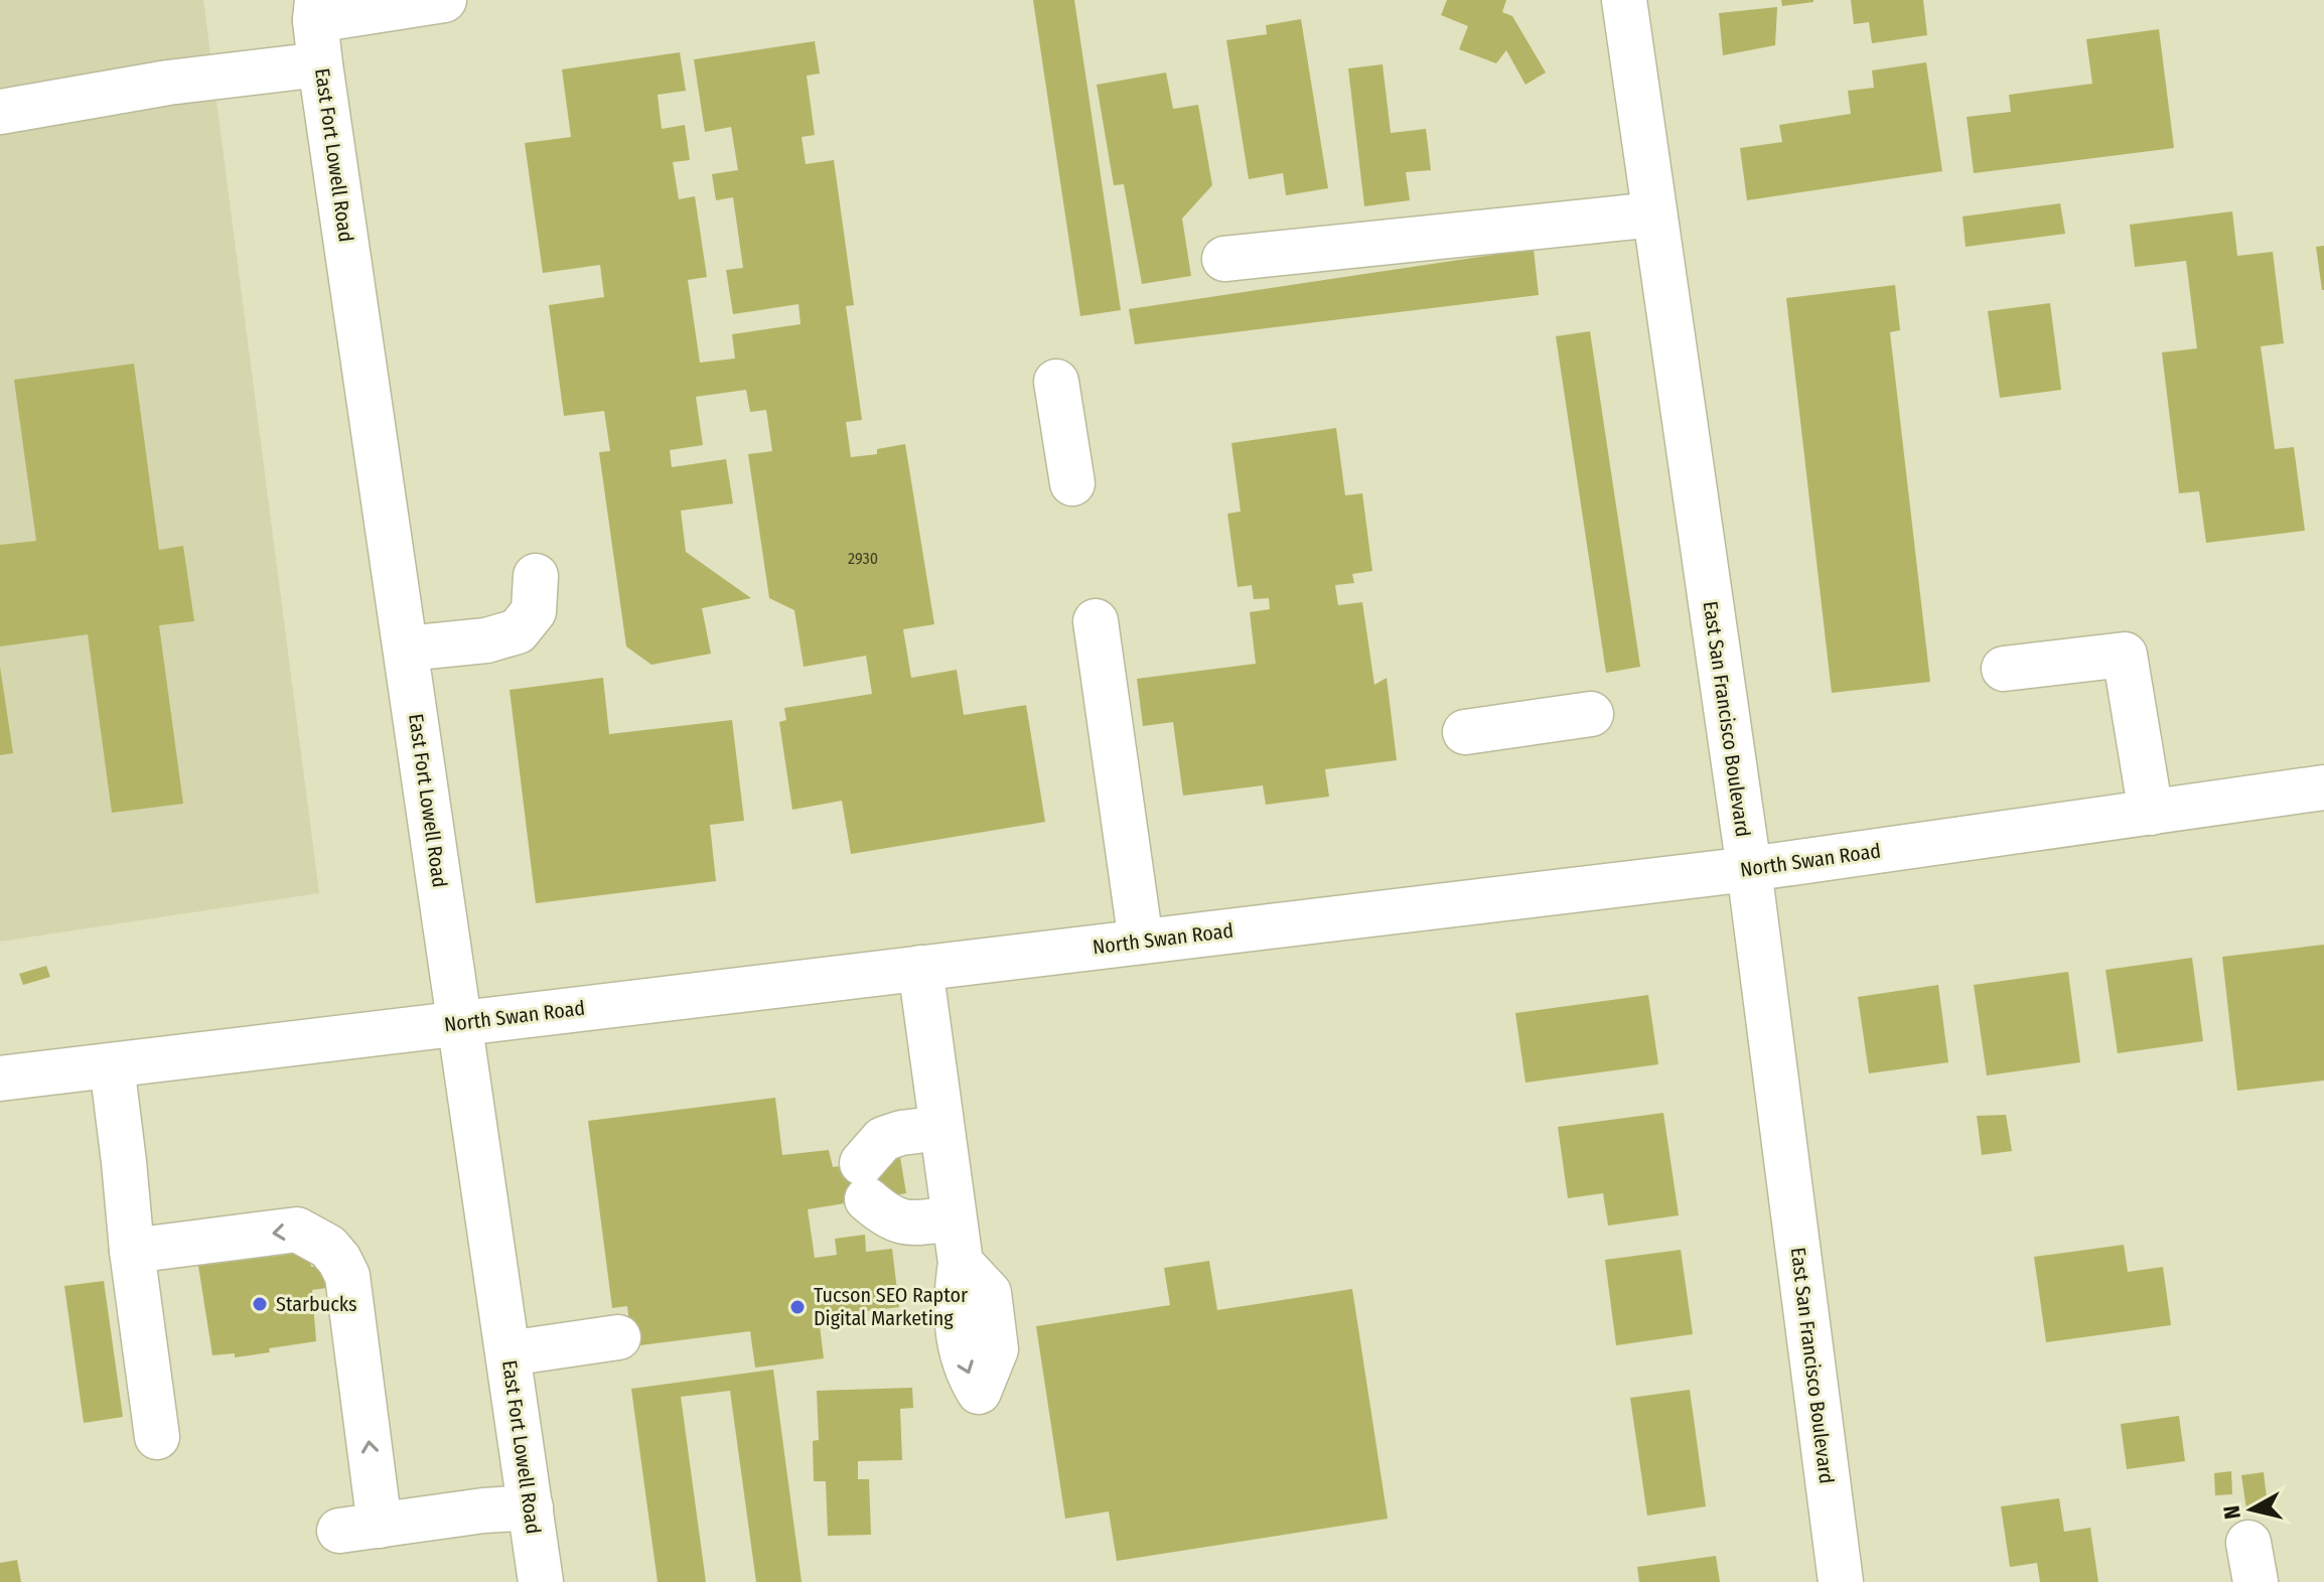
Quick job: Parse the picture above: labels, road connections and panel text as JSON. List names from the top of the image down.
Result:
{
  "streets": {
    "street": ["East Fort Lowell Road", "East San Francisco Boulevard", "North Swan Road"]
  },
  "crossings": [
    ["East Fort Lowell Road", "North Swan Road"],
    ["East San Francisco Boulevard", "North Swan Road"]
  ],
  "places": ["Starbucks", "Tucson SEO Raptor Digital Marketing"],
  "house_numbers": ["2930"],
  "north": "left"
}
